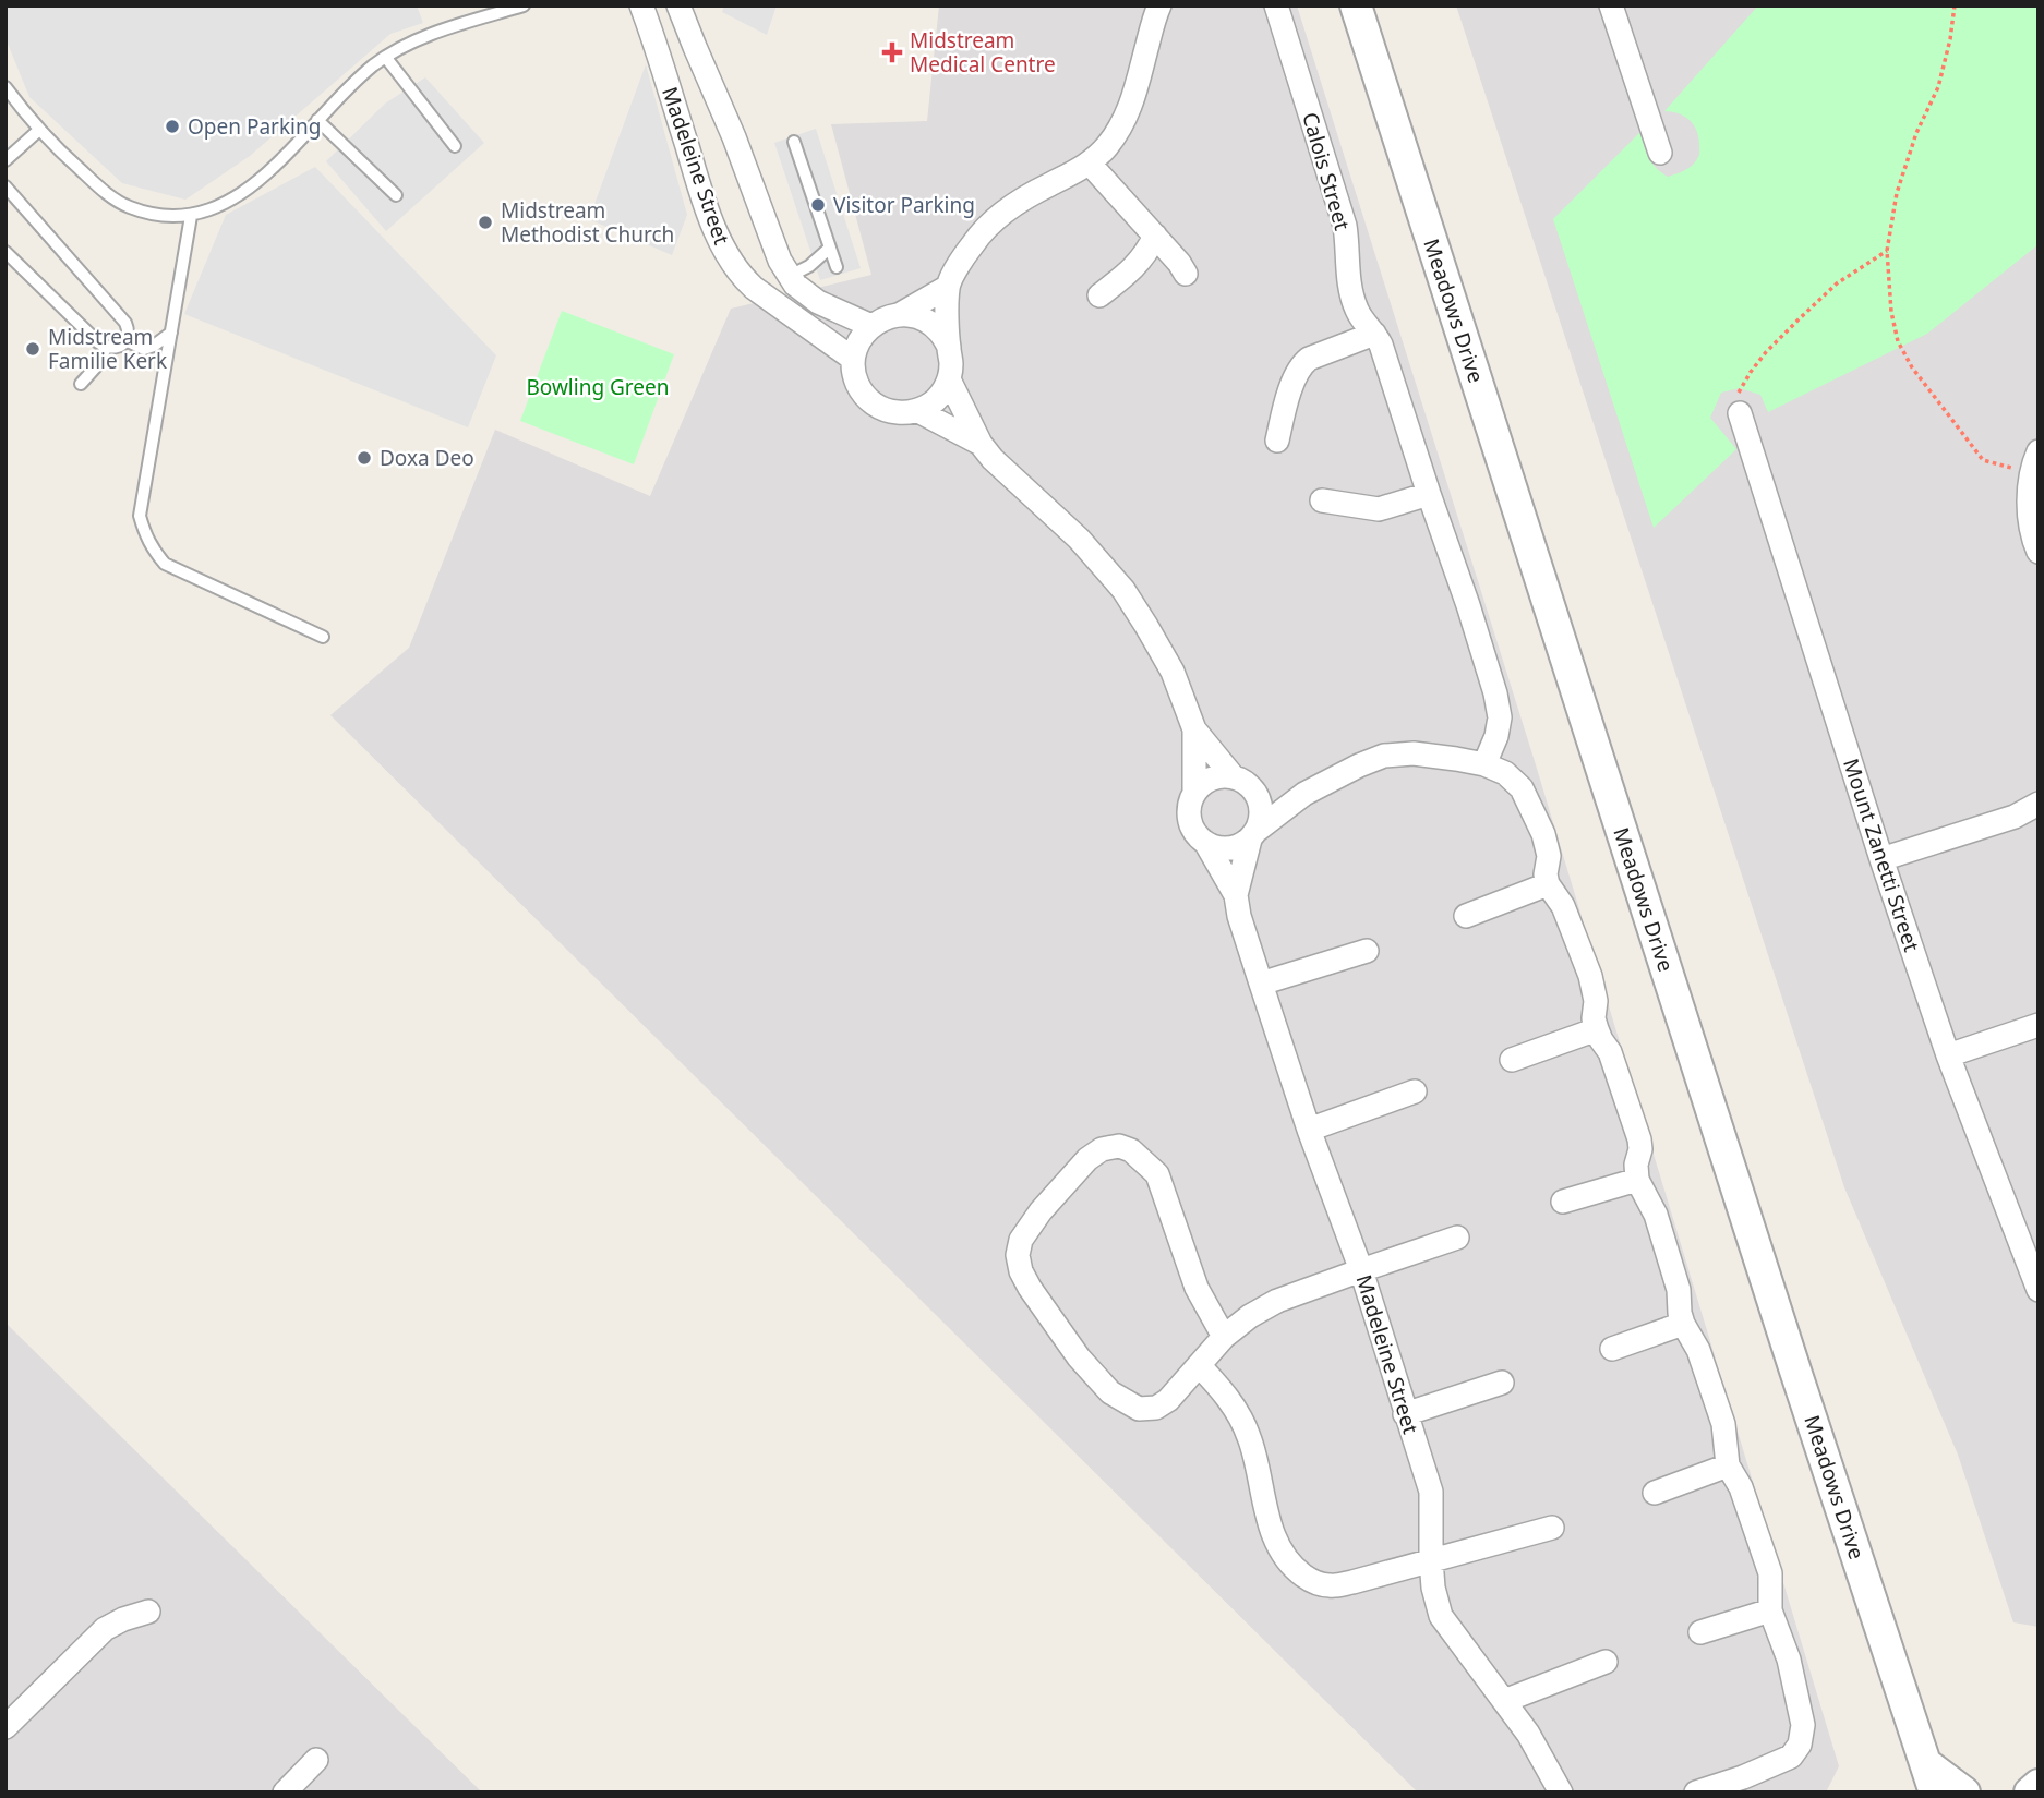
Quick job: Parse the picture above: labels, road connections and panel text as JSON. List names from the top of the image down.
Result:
{
  "streets": {
    "street": [
      "Madeleine Street",
      "Calois Street",
      "Meadows Drive",
      "Mount Zanetti Street"
    ]
  },
  "parks": ["Bowling Green"],
  "places": {
    "health": ["Midstream Medical Centre"],
    "other": [
      "Open Parking",
      "Visitor Parking",
      "Midstream Methodist Church",
      "Midstream Familie Kerk",
      "Doxa Deo"
    ]
  }
}
